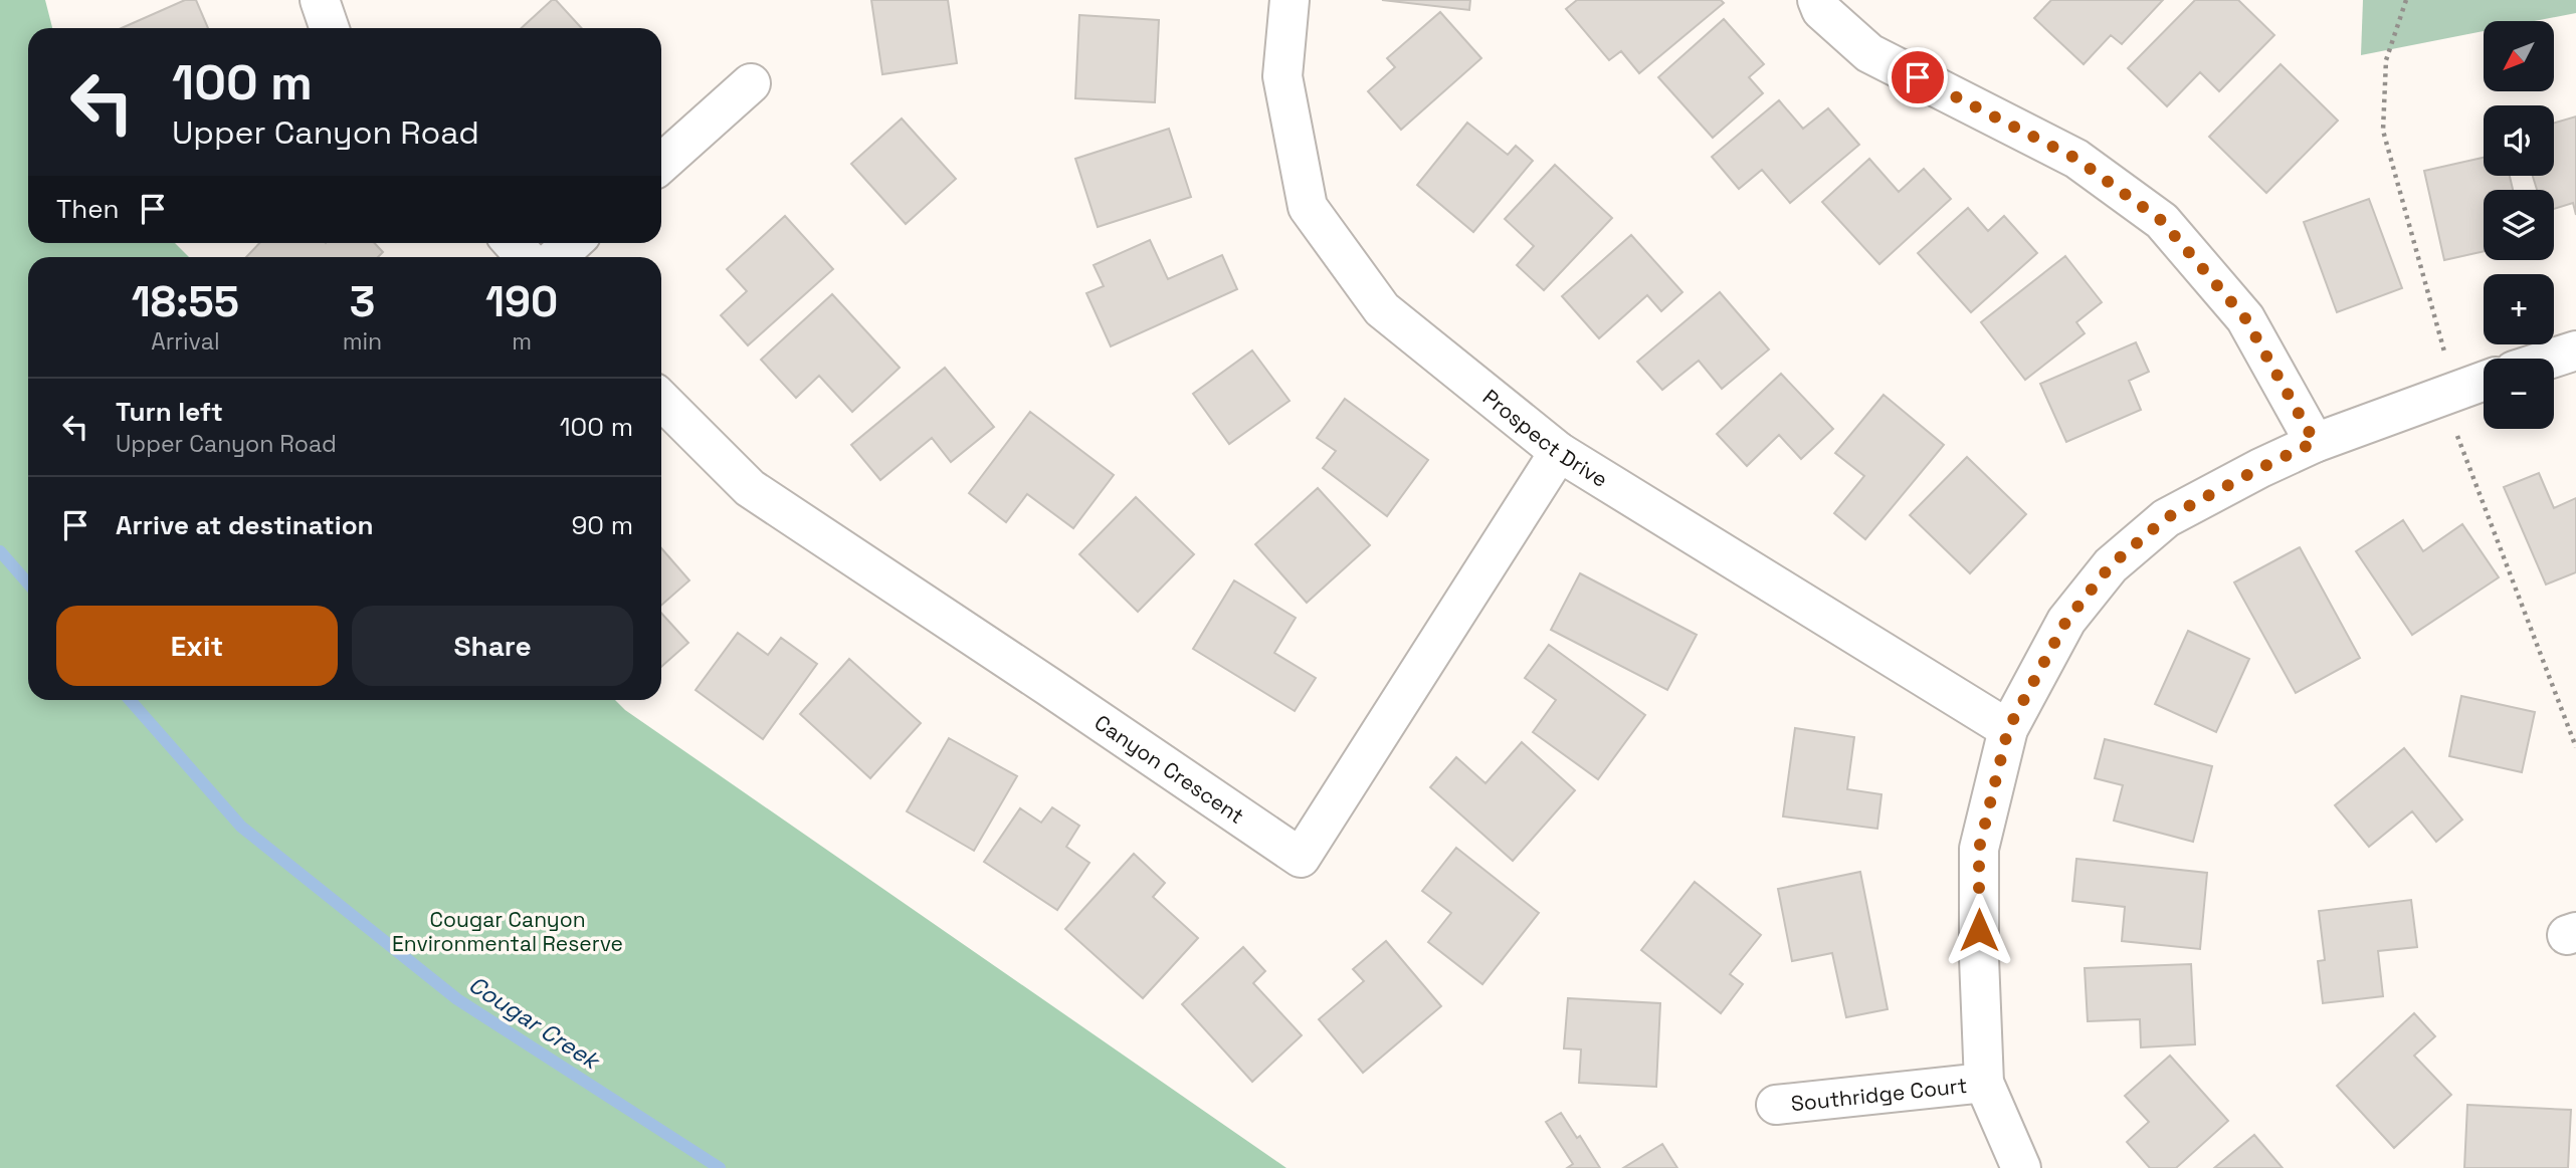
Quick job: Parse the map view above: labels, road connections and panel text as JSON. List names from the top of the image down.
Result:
{
  "streets": {
    "street": ["Prospect Drive", "Canyon Crescent", "Southridge Court"]
  },
  "crossings": [
    ["Prospect Drive", "Canyon Crescent"]
  ],
  "water": ["Cougar Creek"],
  "parks": ["Cougar Canyon Environmental Reserve"],
  "north": "bottom left",
  "page": {
    "map_buttons": ["+", "−"],
    "turn": ["100 m", "Upper Canyon Road"],
    "then": "Then",
    "eta": [
      "18:55",
      "Arrival",
      "3",
      "min",
      "190",
      "m"
    ],
    "list": [
      {
        "name": "Turn left",
        "note": "Upper Canyon Road",
        "value": "100 m"
      },
      {
        "name": "Arrive at destination",
        "value": "90 m"
      }
    ],
    "buttons": ["Exit", "Share"]
  }
}
